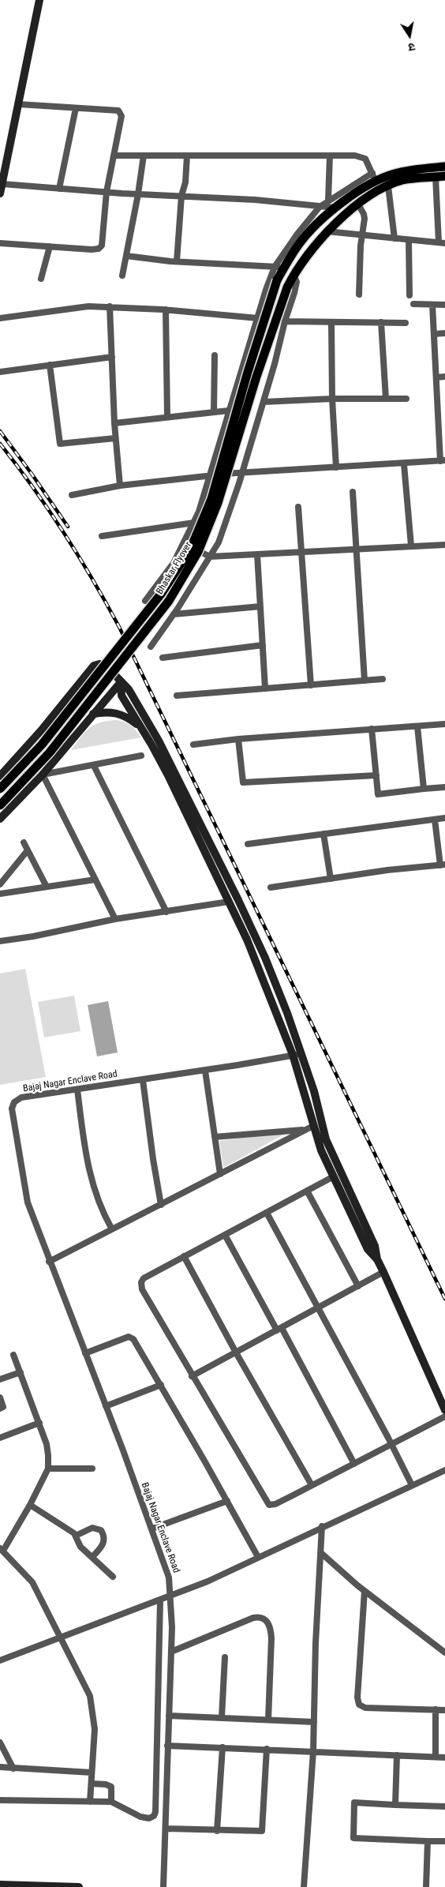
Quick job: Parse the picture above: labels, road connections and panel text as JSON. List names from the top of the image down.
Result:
{
  "streets": {
    "main road": ["Bhaskar Flyover"],
    "street": ["Bajaj Nagar Enclave Road"]
  },
  "north": "bottom"
}
